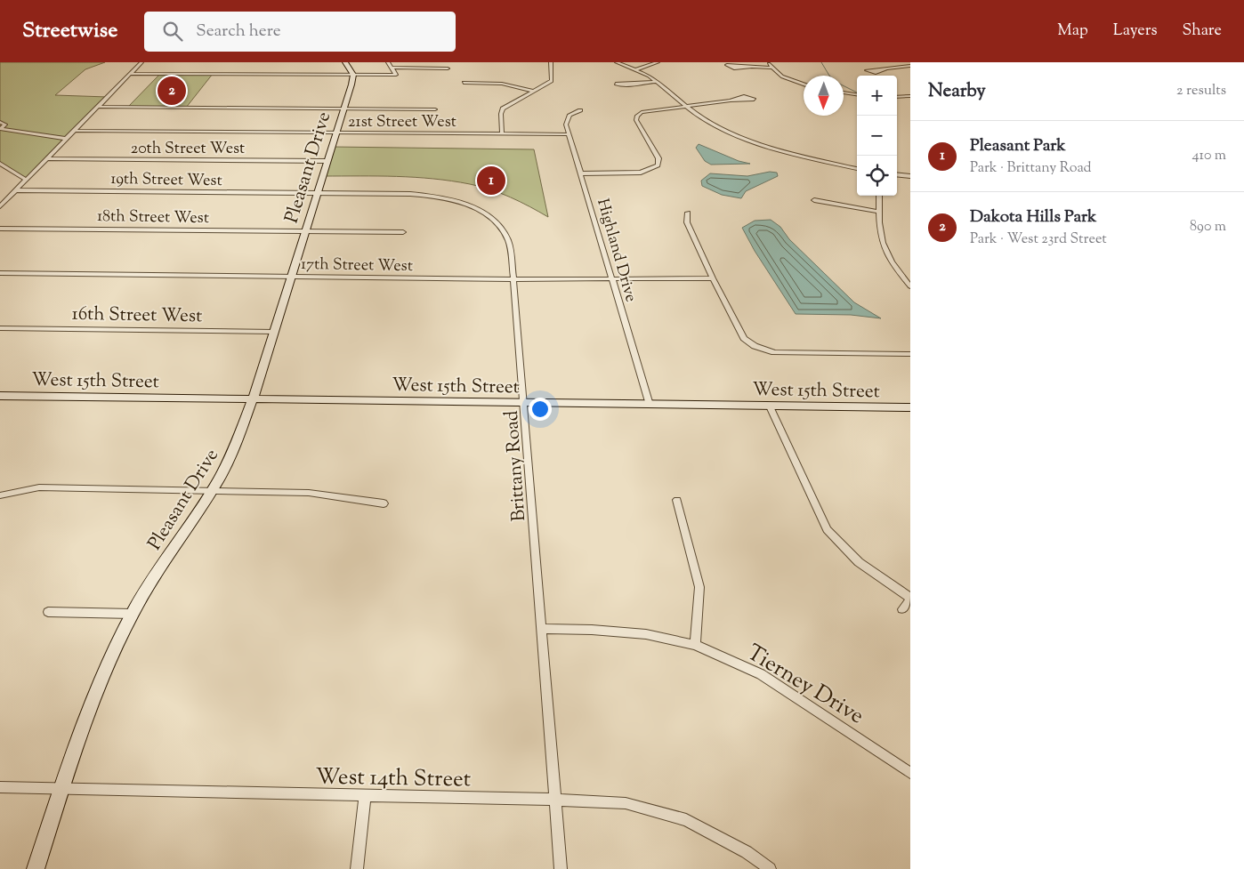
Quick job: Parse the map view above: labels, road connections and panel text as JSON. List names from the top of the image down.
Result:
{
  "streets": {
    "street": [
      "21st Street West",
      "20th Street West",
      "Pleasant Drive",
      "19th Street West",
      "18th Street West",
      "Highland Drive",
      "17th Street West",
      "16th Street West",
      "West 15th Street",
      "Brittany Road",
      "Tierney Drive",
      "West 14th Street"
    ]
  },
  "crossings": [
    ["21st Street West", "Pleasant Drive"],
    ["21st Street West", "Highland Drive"],
    ["20th Street West", "Pleasant Drive"],
    ["Pleasant Drive", "19th Street West"],
    ["Pleasant Drive", "18th Street West"],
    ["Pleasant Drive", "17th Street West"],
    ["Pleasant Drive", "16th Street West"],
    ["Pleasant Drive", "West 15th Street"],
    ["Pleasant Drive", "Brittany Road"],
    ["Pleasant Drive", "West 14th Street"],
    ["19th Street West", "Brittany Road"],
    ["Highland Drive", "17th Street West"],
    ["Highland Drive", "West 15th Street"],
    ["17th Street West", "Brittany Road"],
    ["West 15th Street", "Brittany Road"],
    ["Brittany Road", "Tierney Drive"],
    ["Brittany Road", "West 14th Street"]
  ],
  "north": "bottom",
  "page": {
    "header": "Streetwise",
    "search": "Search here",
    "nav": ["Map", "Layers", "Share"],
    "heading": ["Nearby", "2 results"],
    "pins": ["2", "1"],
    "map_buttons": ["+", "−"],
    "list": [
      {
        "mark": "1",
        "name": "Pleasant Park",
        "note": "Park · Brittany Road",
        "value": "410 m"
      },
      {
        "mark": "2",
        "name": "Dakota Hills Park",
        "note": "Park · West 23rd Street",
        "value": "890 m"
      }
    ]
  }
}
